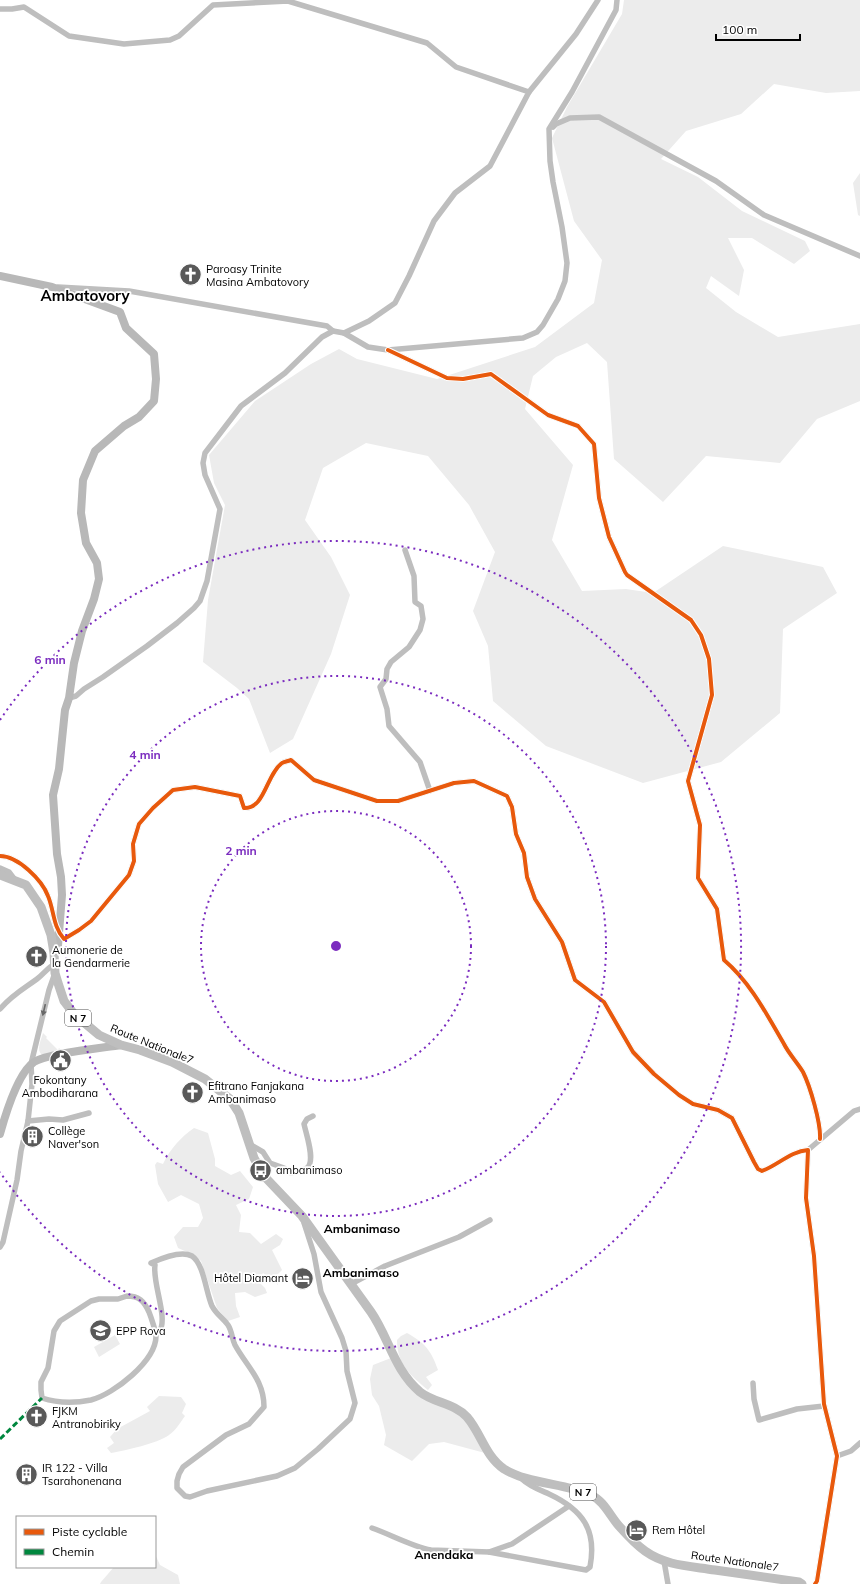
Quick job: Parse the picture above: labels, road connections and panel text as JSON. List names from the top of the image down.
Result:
{
  "streets": {
    "main road": ["N 7", "Route Nationale7"]
  },
  "crossings": [
    ["N 7", "Route Nationale7"]
  ],
  "districts": [
    "Ambatovory",
    "Ambanimaso",
    "Ambanimaso",
    "Anendaka"
  ],
  "places": {
    "church": [
      "Paroasy Trinite Masina Ambatovory",
      "Aumonerie de la Gendarmerie",
      "Efitrano Fanjakana Ambanimaso",
      "FJKM Antranobiriky"
    ],
    "public building": ["Fokontany Ambodiharana"],
    "building": ["Collège Naver'son", "IR 122 - Villa Tsarahonenana"],
    "bus stop": ["ambanimaso"],
    "hotel": ["Hôtel Diamant", "Rem Hôtel"],
    "school or university": ["EPP Rova"]
  },
  "legend": ["Piste cyclable", "Chemin"],
  "scale_bar": "100 m",
  "rings": ["6 min", "4 min", "2 min"]
}
